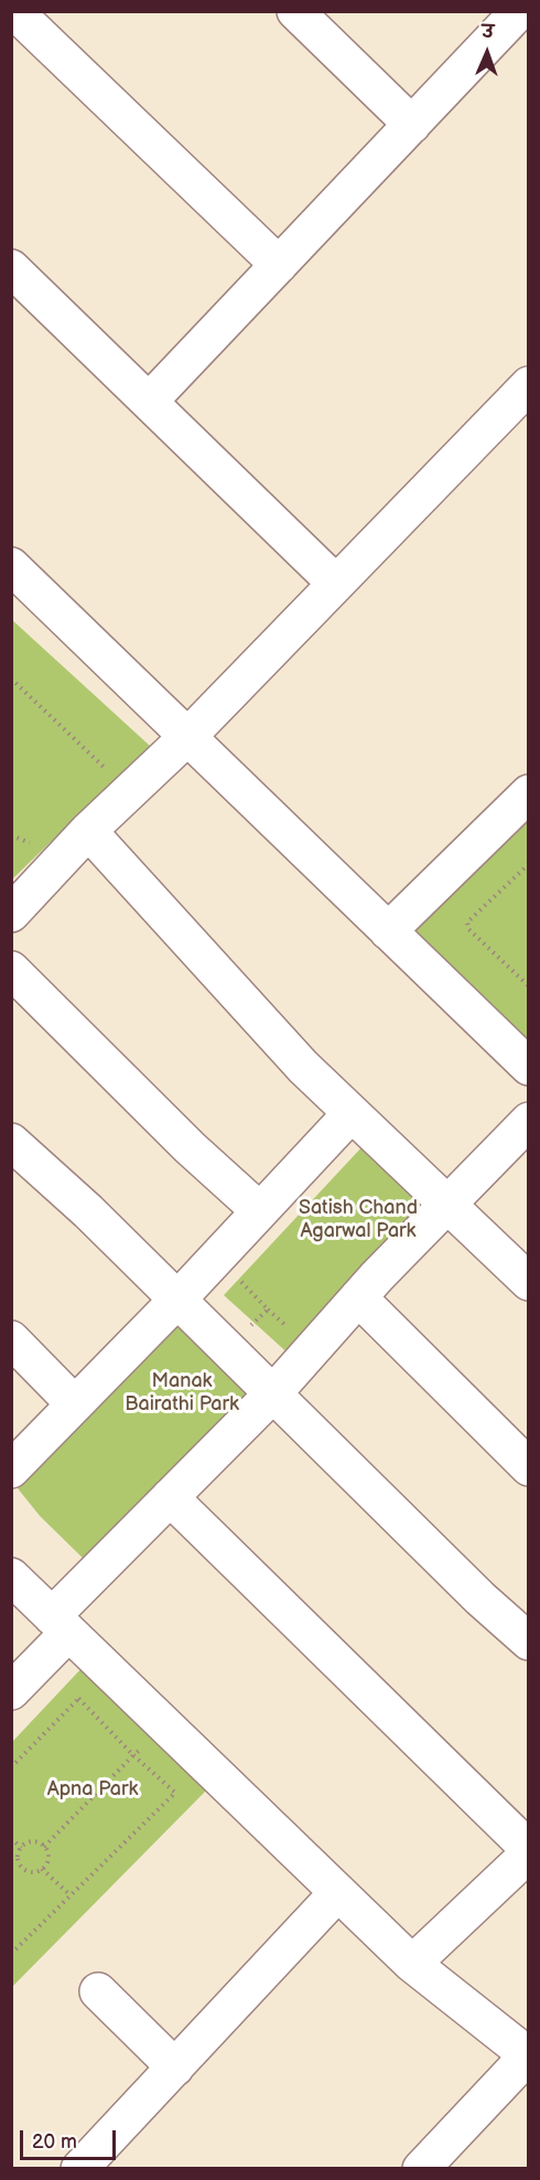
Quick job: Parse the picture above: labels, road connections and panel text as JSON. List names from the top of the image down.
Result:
{
  "parks": ["Satish Chand Agarwal Park", "Manak Bairathi Park", "Apna Park"],
  "scale_bar": "20 m",
  "north": "top"
}
